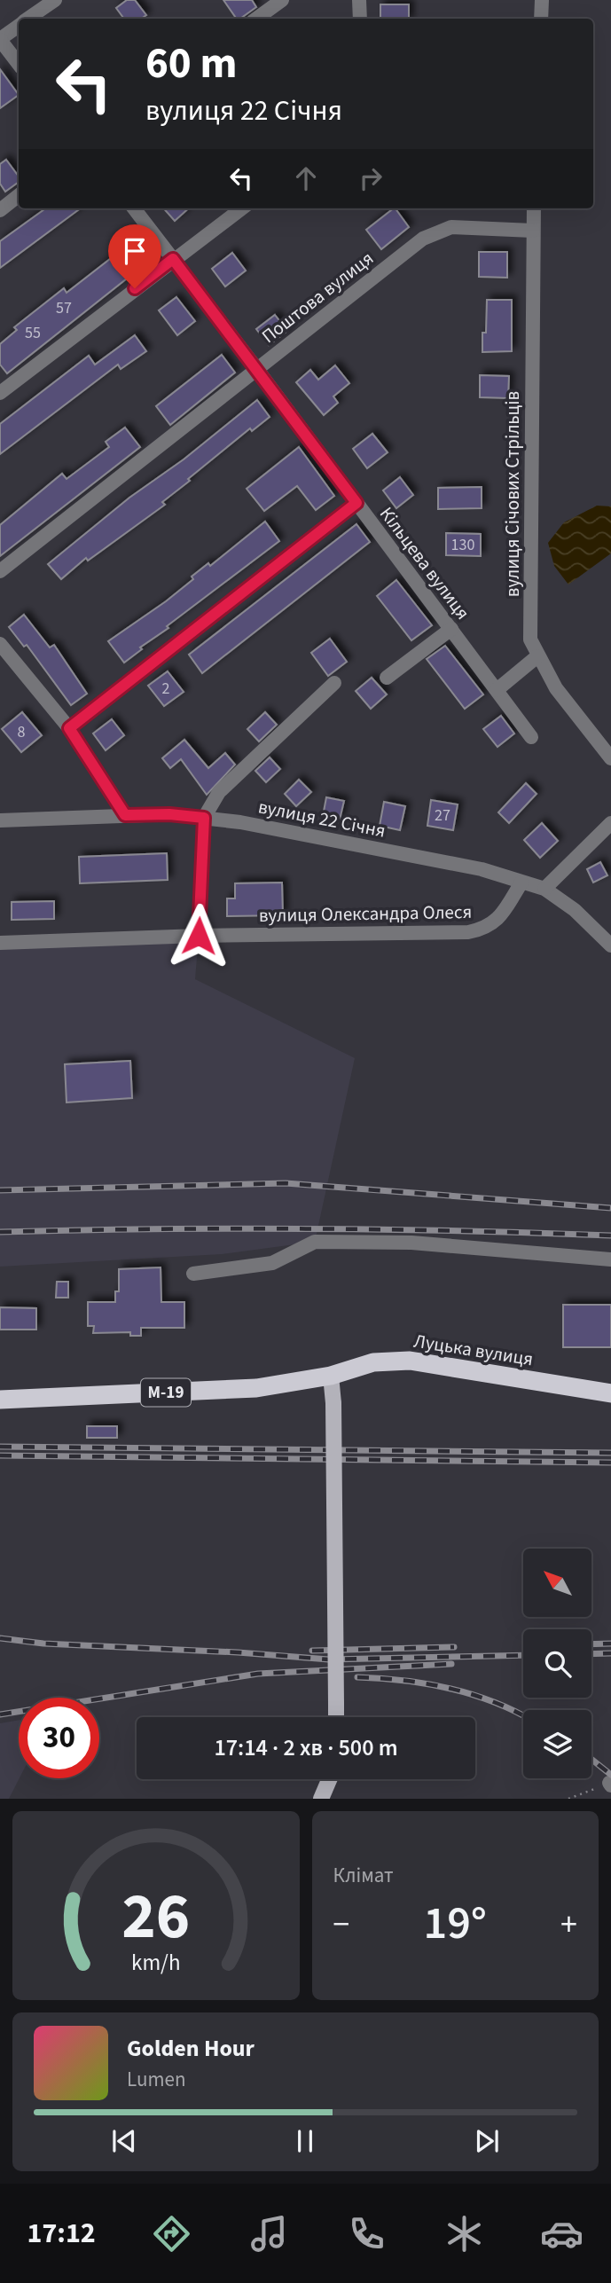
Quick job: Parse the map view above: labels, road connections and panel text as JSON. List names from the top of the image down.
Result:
{
  "streets": {
    "highway": ["Луцька вулиця", "М-19"],
    "street": [
      "Поштова вулиця",
      "вулиця Січових Стрільців",
      "Кільцева вулиця",
      "вулиця 22 Січня",
      "вулиця Олександра Олеся"
    ]
  },
  "crossings": [
    ["Поштова вулиця", "вулиця Січових Стрільців"],
    ["Поштова вулиця", "Кільцева вулиця"],
    ["вулиця 22 Січня", "вулиця Олександра Олеся"],
    ["Луцька вулиця", "М-19"]
  ],
  "house_numbers": [
    "57",
    "55",
    "130",
    "2",
    "8",
    "27"
  ],
  "north": "top left",
  "page": {
    "turn": ["60 m", "вулиця 22 Січня"],
    "limit": "30",
    "trip": "17:14 · 2 хв · 500 m",
    "tile": "Клімат",
    "heat": ["−", "19°", "+"],
    "song": ["Golden Hour", "Lumen"],
    "tabs": "17:12",
    "gauge": ["26", "km/h"]
  }
}
